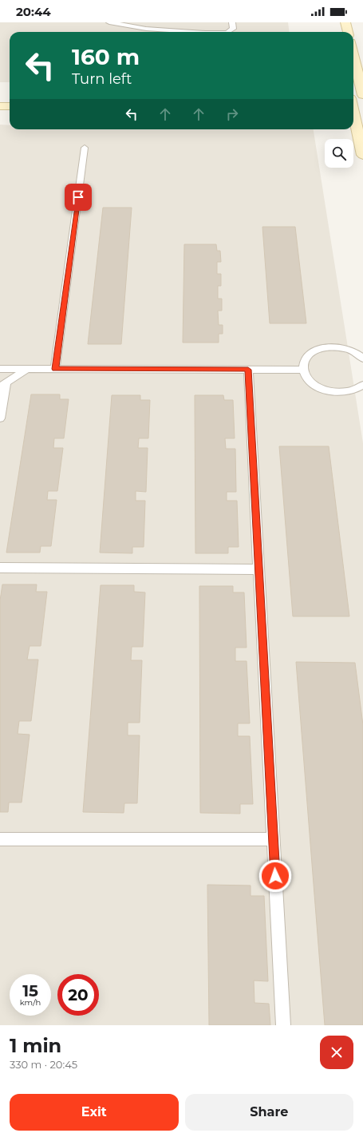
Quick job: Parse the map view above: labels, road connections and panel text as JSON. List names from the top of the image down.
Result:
{
  "page": {
    "status": "20:44",
    "turn": ["160 m", "Turn left"],
    "speed": "15 km/h",
    "limit": "20",
    "heading": ["1 min", "330 m · 20:45"],
    "buttons": ["Exit", "Share"]
  }
}
